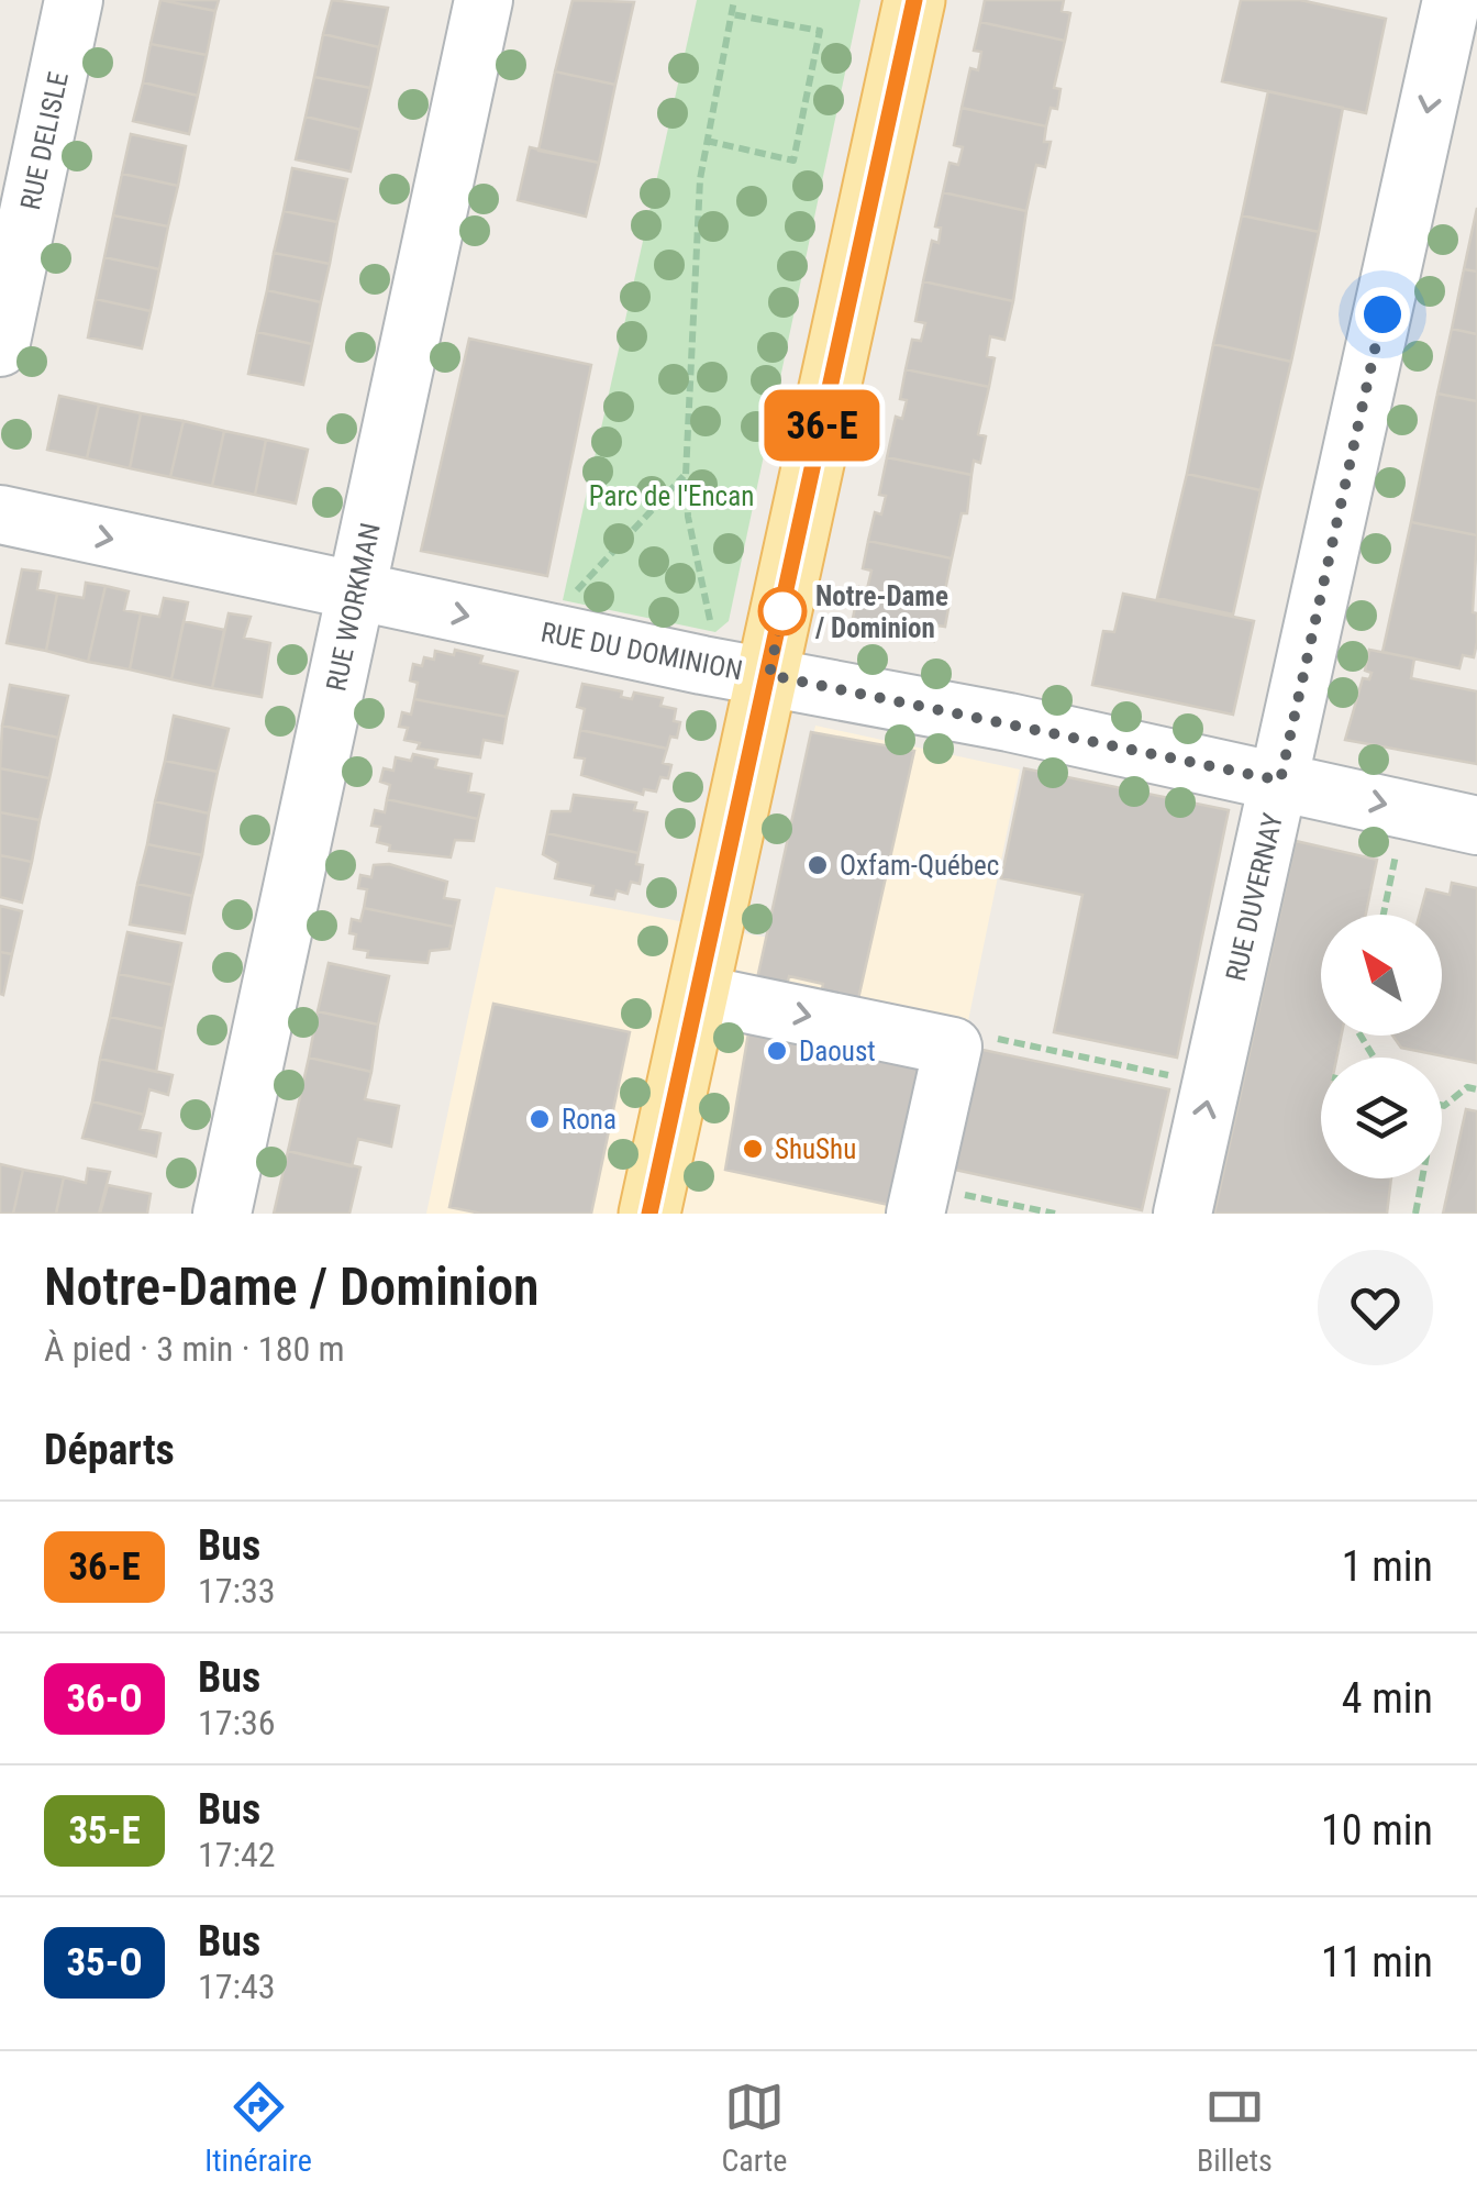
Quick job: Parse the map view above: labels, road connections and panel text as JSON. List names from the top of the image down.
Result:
{
  "streets": {
    "street": [
      "RUE DELISLE",
      "RUE WORKMAN",
      "RUE DU DOMINION",
      "RUE DUVERNAY"
    ]
  },
  "crossings": [
    ["RUE WORKMAN", "RUE DU DOMINION"],
    ["RUE DU DOMINION", "RUE DUVERNAY"]
  ],
  "one_way": ["RUE DU DOMINION"],
  "parks": ["Parc de l'Encan"],
  "places": [
    "Notre-Dame / Dominion",
    "Oxfam-Québec",
    "Daoust",
    "Rona",
    "ShuShu"
  ],
  "lines": ["bus line 36-E"],
  "north": "top left",
  "page": {
    "on_map": "36-E",
    "heading": [
      ["Notre-Dame / Dominion", "À pied · 3 min · 180 m"],
      "Départs"
    ],
    "list": [
      {
        "mark": "36-E",
        "name": "Bus",
        "note": "17:33",
        "value": "1 min"
      },
      {
        "mark": "36-O",
        "name": "Bus",
        "note": "17:36",
        "value": "4 min"
      },
      {
        "mark": "35-E",
        "name": "Bus",
        "note": "17:42",
        "value": "10 min"
      },
      {
        "mark": "35-O",
        "name": "Bus",
        "note": "17:43",
        "value": "11 min"
      }
    ],
    "tabs": ["Itinéraire", "Carte", "Billets"]
  }
}
